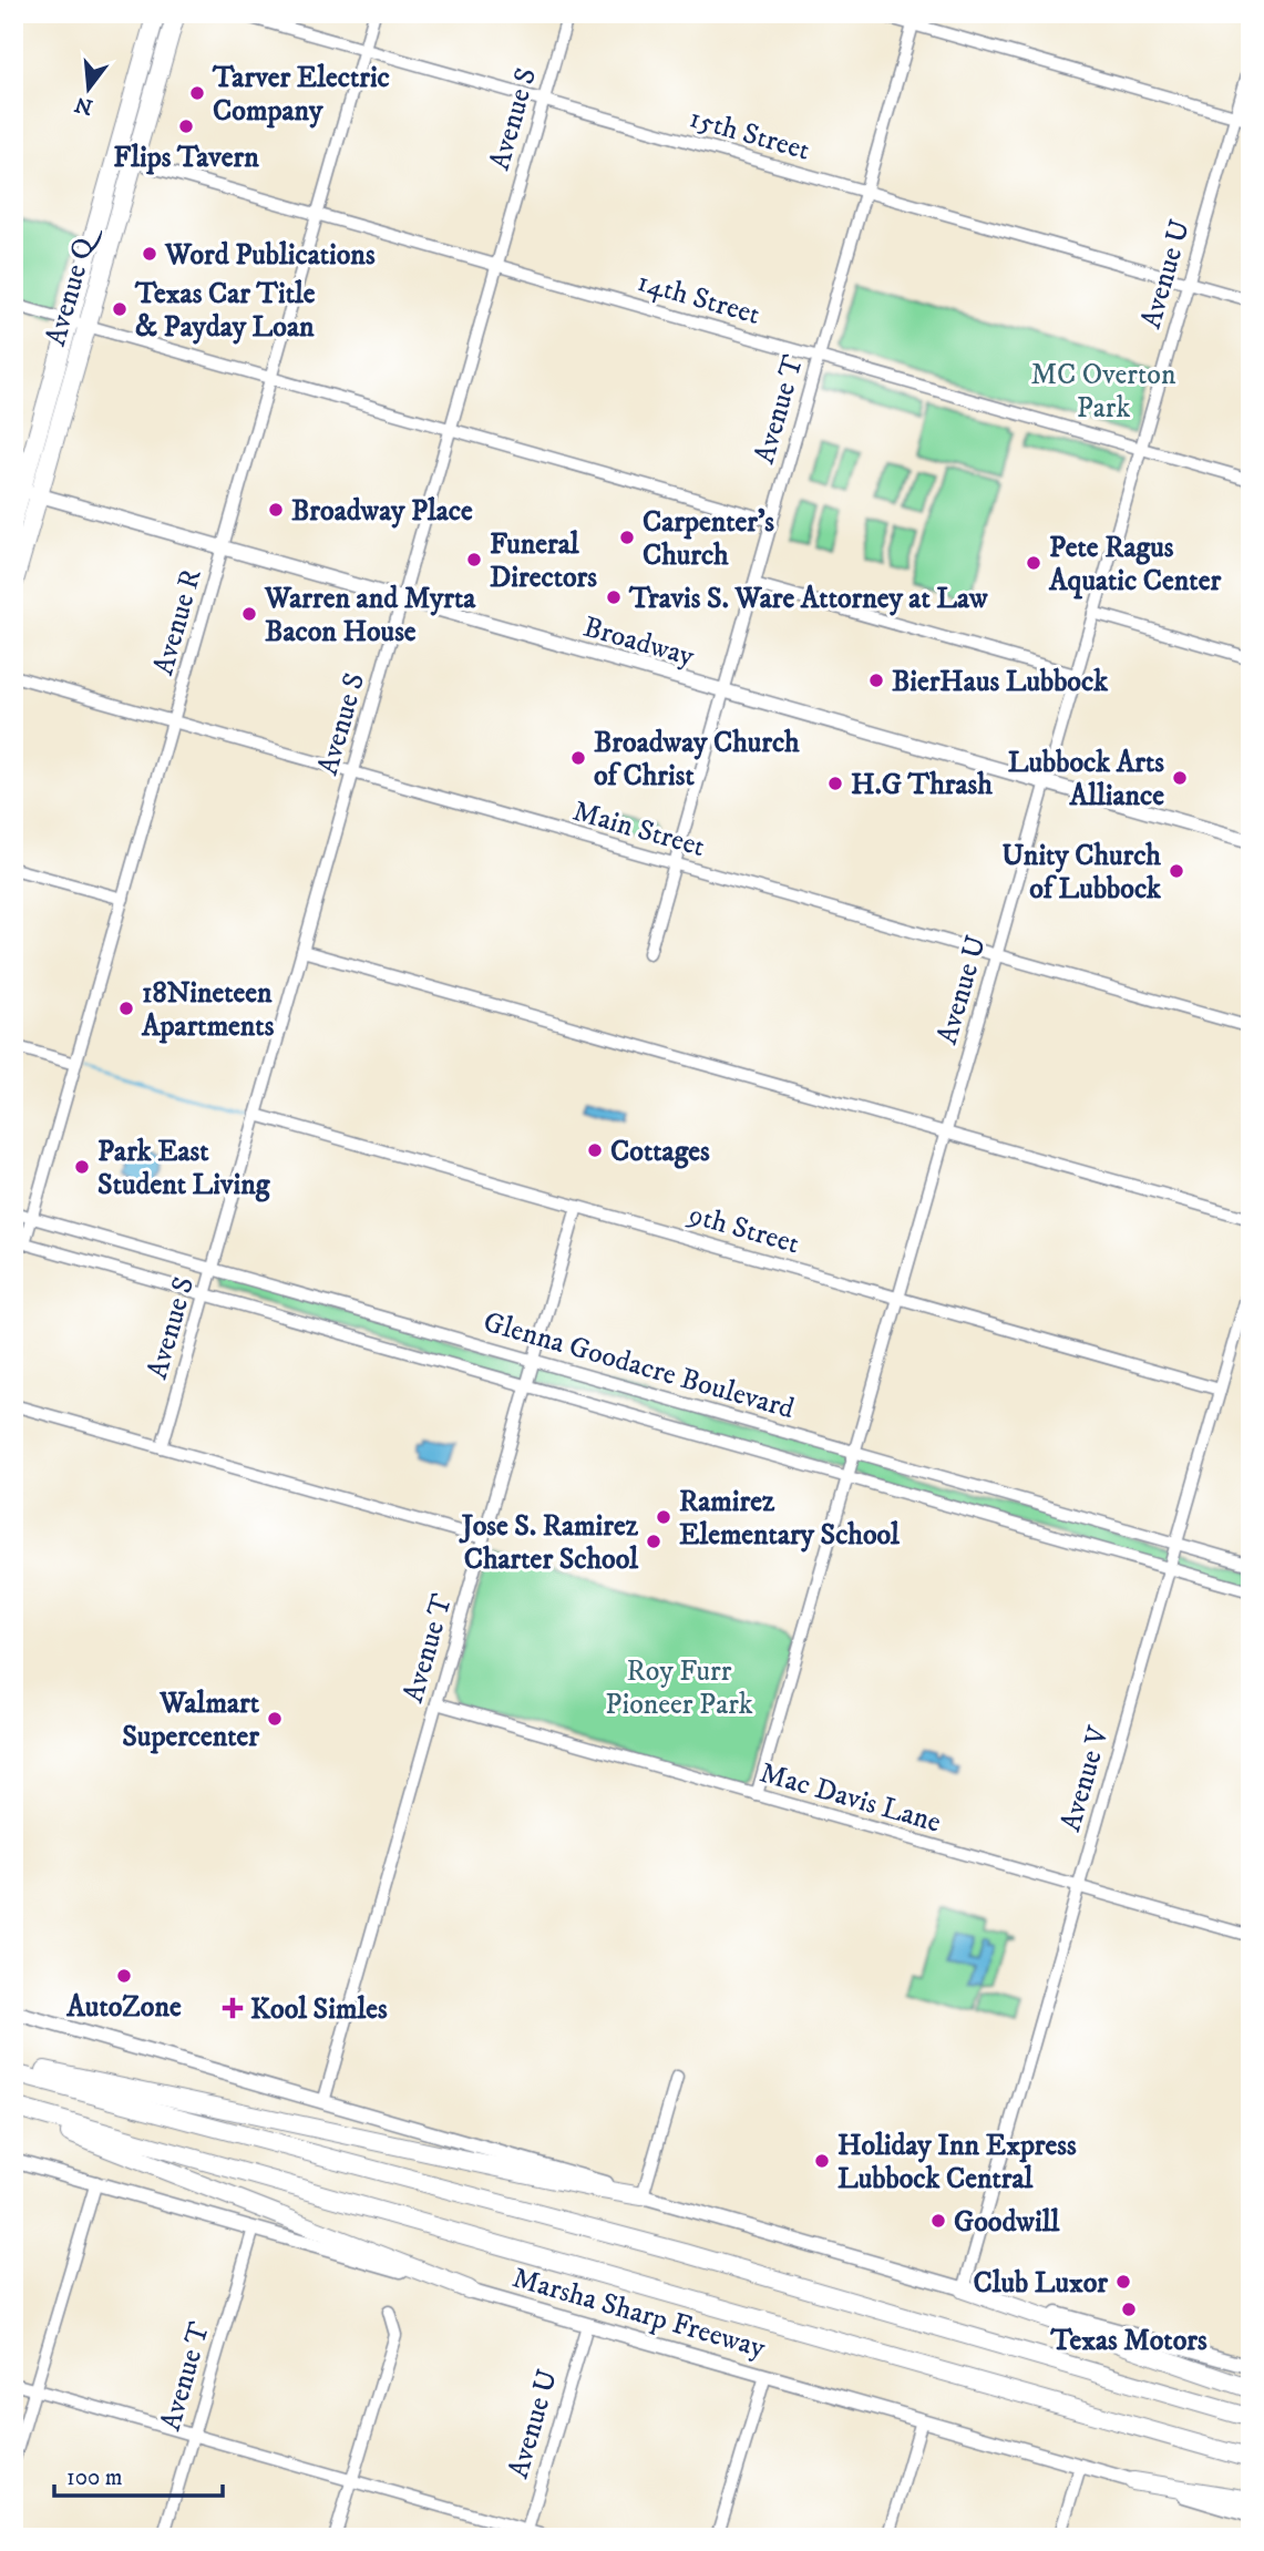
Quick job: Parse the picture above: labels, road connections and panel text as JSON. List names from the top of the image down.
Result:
{
  "streets": {
    "highway": ["Avenue Q", "Marsha Sharp Freeway"],
    "main road": ["Broadway"],
    "street": [
      "Avenue S",
      "15th Street",
      "Avenue U",
      "14th Street",
      "Avenue T",
      "Avenue R",
      "Main Street",
      "9th Street",
      "Glenna Goodacre Boulevard",
      "Avenue V",
      "Mac Davis Lane"
    ]
  },
  "crossings": [
    ["Avenue S", "15th Street"],
    ["Avenue S", "14th Street"],
    ["Avenue S", "Broadway"],
    ["Avenue S", "Main Street"],
    ["Avenue S", "9th Street"],
    ["Avenue S", "Glenna Goodacre Boulevard"],
    ["15th Street", "Avenue U"],
    ["15th Street", "Avenue T"],
    ["15th Street", "Avenue R"],
    ["Avenue U", "14th Street"],
    ["Avenue U", "Broadway"],
    ["Avenue U", "Main Street"],
    ["Avenue U", "9th Street"],
    ["Avenue U", "Glenna Goodacre Boulevard"],
    ["Avenue U", "Mac Davis Lane"],
    ["Avenue U", "Marsha Sharp Freeway"],
    ["Avenue Q", "14th Street"],
    ["Avenue Q", "Broadway"],
    ["14th Street", "Avenue T"],
    ["14th Street", "Avenue R"],
    ["Avenue T", "Broadway"],
    ["Avenue T", "Main Street"],
    ["Avenue T", "9th Street"],
    ["Avenue T", "Glenna Goodacre Boulevard"],
    ["Avenue T", "Mac Davis Lane"],
    ["Avenue T", "Marsha Sharp Freeway"],
    ["Avenue R", "Broadway"],
    ["Avenue R", "Main Street"],
    ["Avenue R", "Glenna Goodacre Boulevard"],
    ["9th Street", "Avenue V"],
    ["Glenna Goodacre Boulevard", "Avenue V"],
    ["Avenue V", "Mac Davis Lane"]
  ],
  "parks": ["MC Overton Park", "Roy Furr Pioneer Park"],
  "places": {
    "other": [
      "Tarver Electric Company",
      "Flips Tavern",
      "Word Publications",
      "Texas Car Title & Payday Loan",
      "Broadway Place",
      "Carpenter's Church",
      "Funeral Directors",
      "Pete Ragus Aquatic Center",
      "Travis S. Ware Attorney at Law",
      "Warren and Myrta Bacon House",
      "BierHaus Lubbock",
      "Broadway Church of Christ",
      "Lubbock Arts Alliance",
      "H.G Thrash",
      "Unity Church of Lubbock",
      "18Nineteen Apartments",
      "Cottages",
      "Park East Student Living",
      "Ramirez Elementary School",
      "Jose S. Ramirez Charter School",
      "Walmart Supercenter",
      "AutoZone",
      "Holiday Inn Express Lubbock Central",
      "Goodwill",
      "Club Luxor",
      "Texas Motors"
    ],
    "health": ["Kool Simles"]
  },
  "scale_bar": "100 m",
  "north": "bottom"
}
